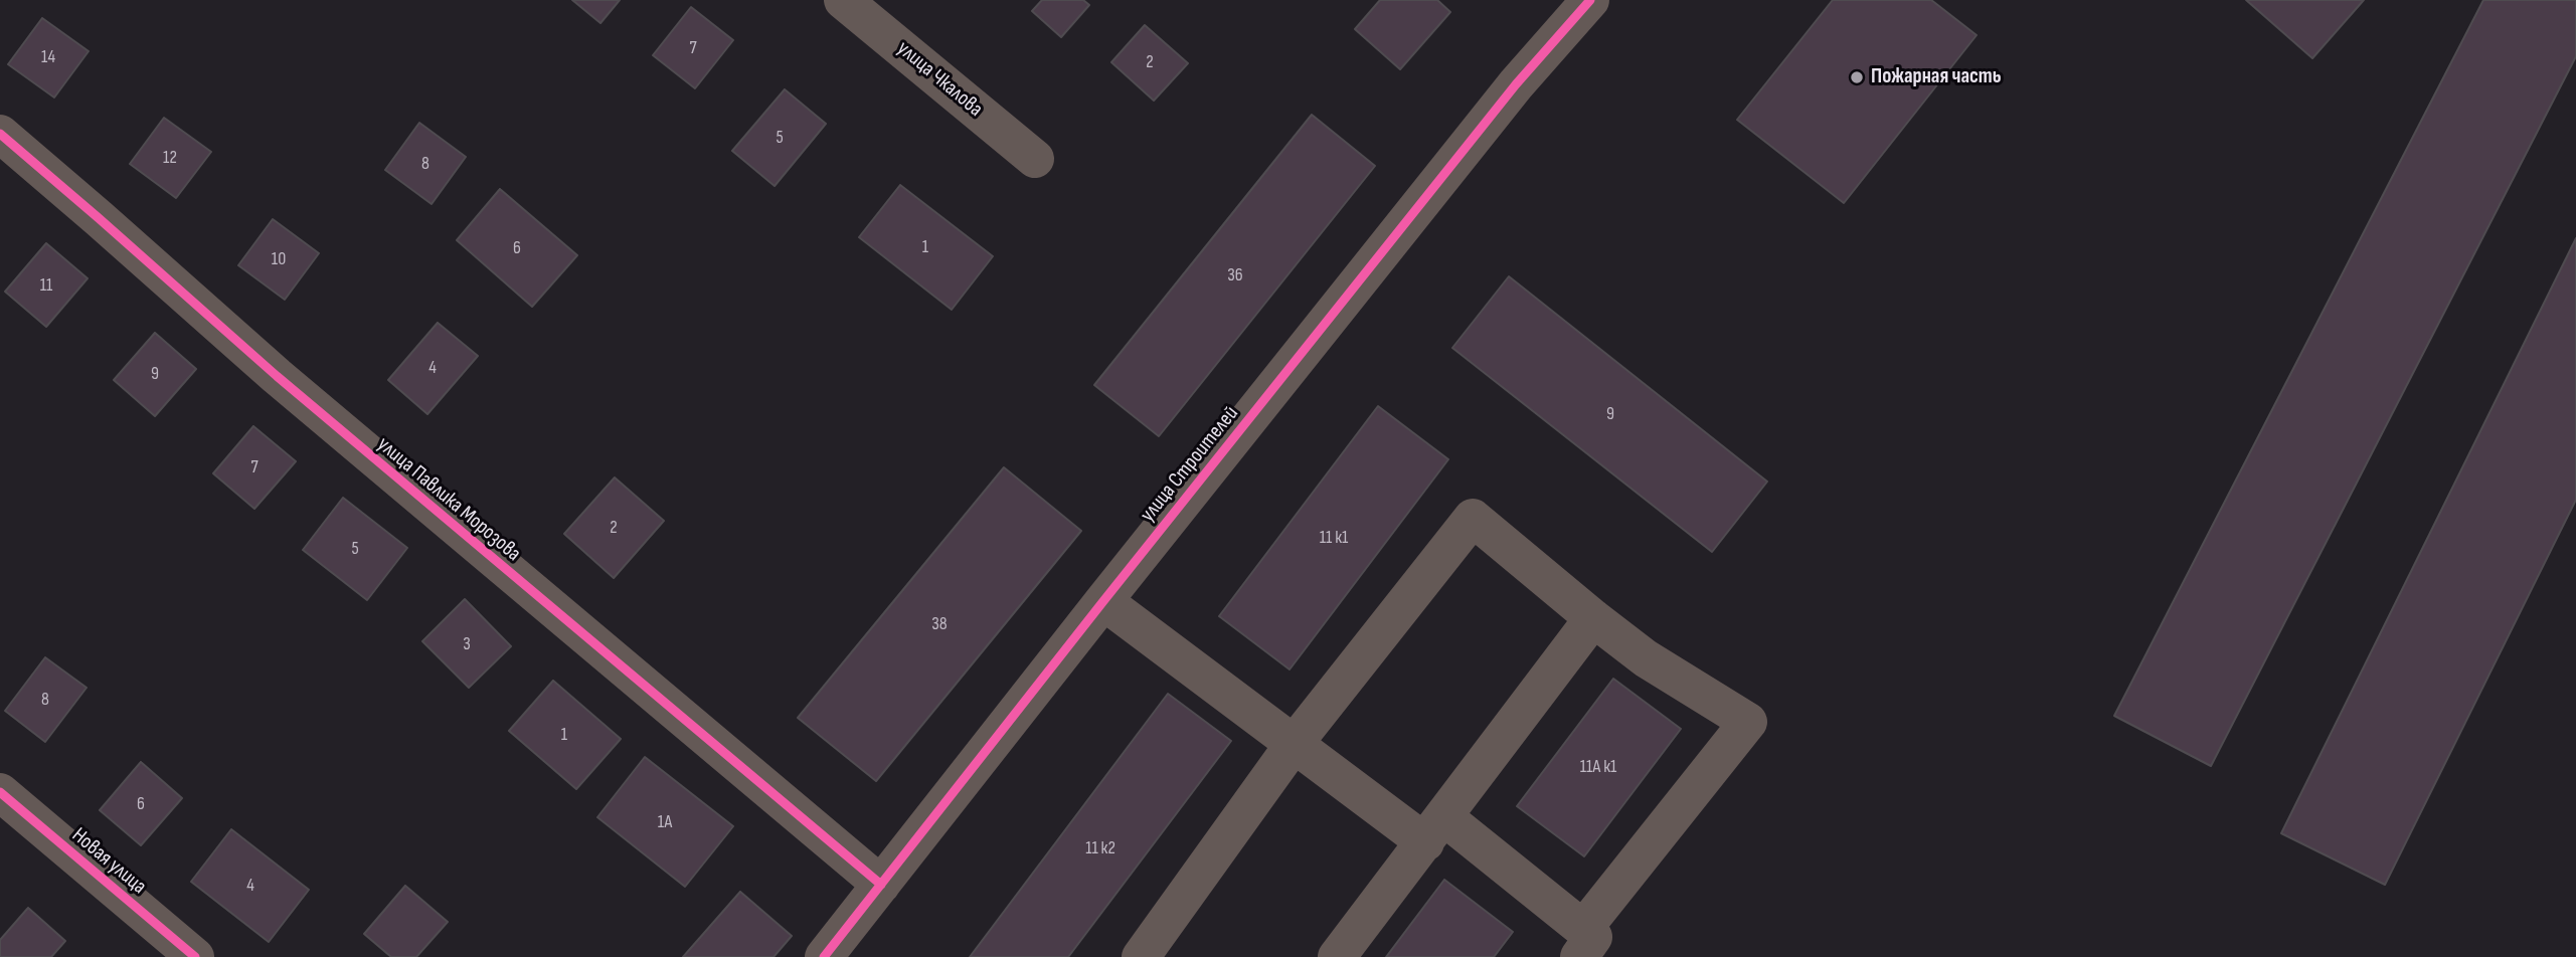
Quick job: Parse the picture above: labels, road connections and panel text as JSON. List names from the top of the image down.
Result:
{
  "streets": {
    "street": [
      "улица Чкалова",
      "улица Строителей",
      "улица Павлика Морозова",
      "Новая улица"
    ]
  },
  "crossings": [
    ["улица Строителей", "улица Павлика Морозова"]
  ],
  "places": ["Пожарная часть"],
  "house_numbers": [
    "7",
    "14",
    "2",
    "5",
    "12",
    "8",
    "1",
    "6",
    "10",
    "36",
    "11",
    "4",
    "9",
    "9",
    "7",
    "2",
    "11 к1",
    "5",
    "38",
    "3",
    "8",
    "1",
    "11А к1",
    "6",
    "1А",
    "11 к2",
    "4"
  ]
}
